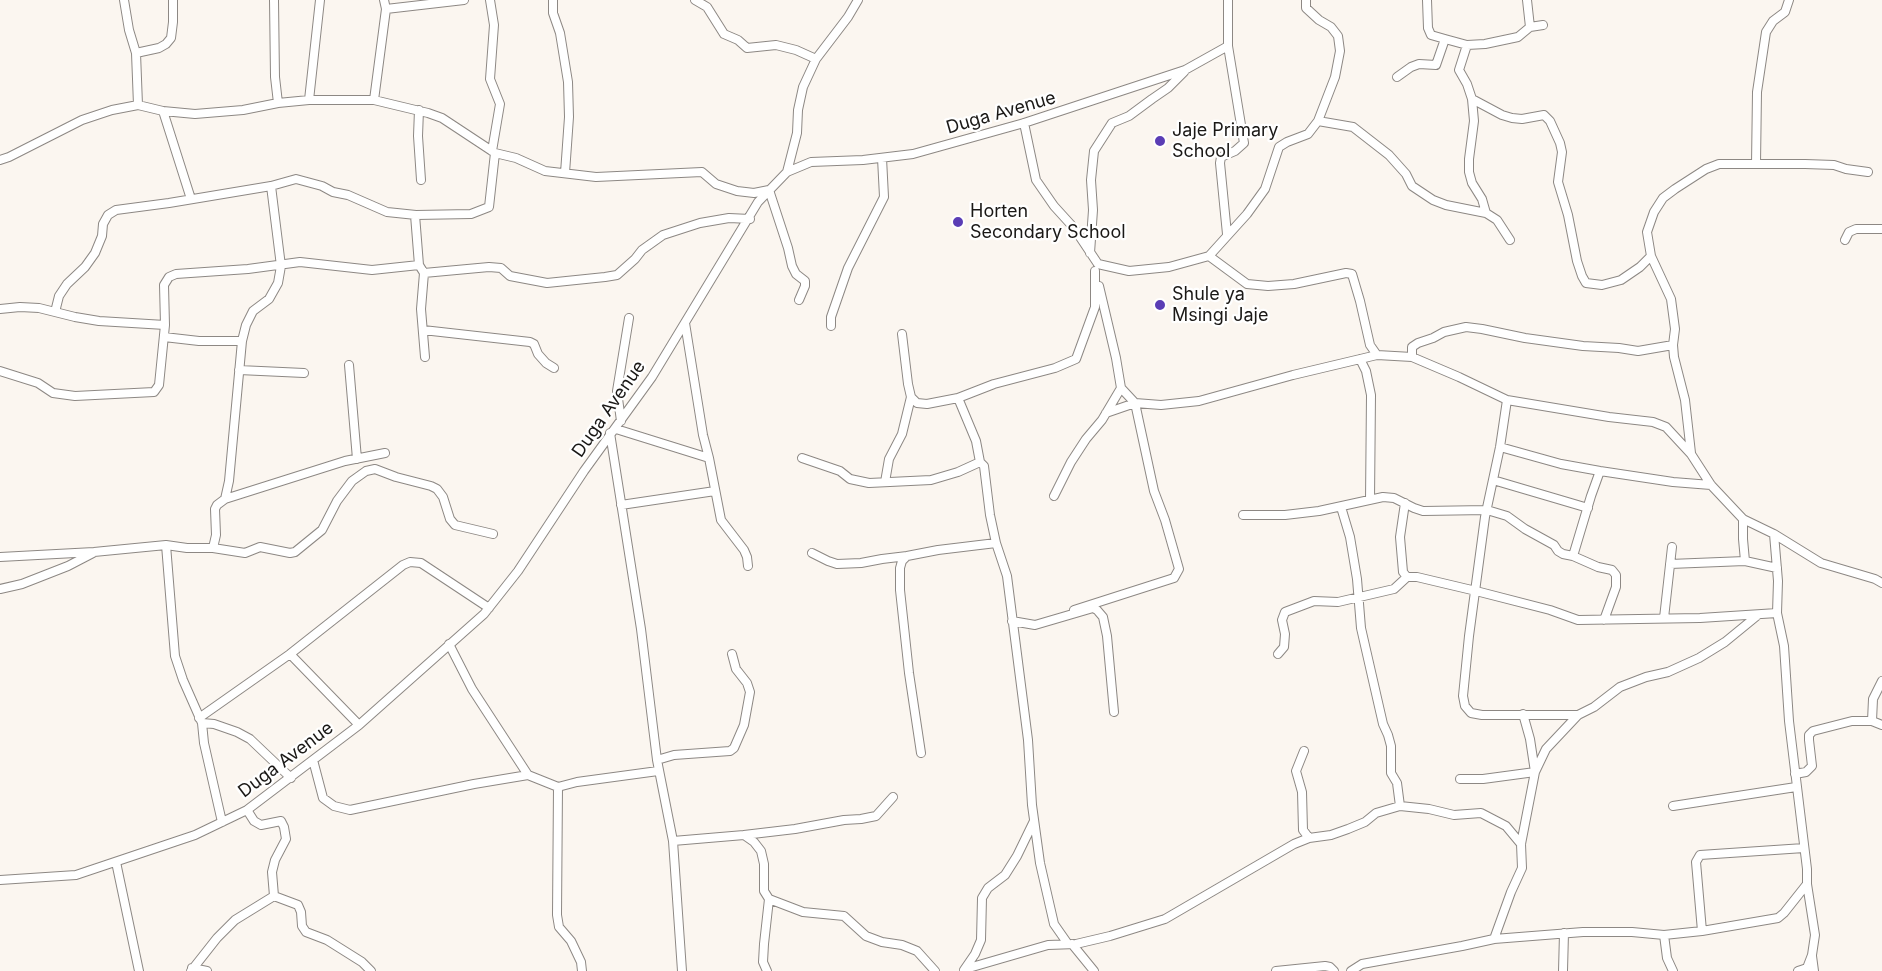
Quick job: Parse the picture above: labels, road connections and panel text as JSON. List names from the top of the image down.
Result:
{
  "streets": {
    "street": ["Duga Avenue"]
  },
  "places": ["Jaje Primary School", "Horten Secondary School", "Shule ya Msingi Jaje"]
}
